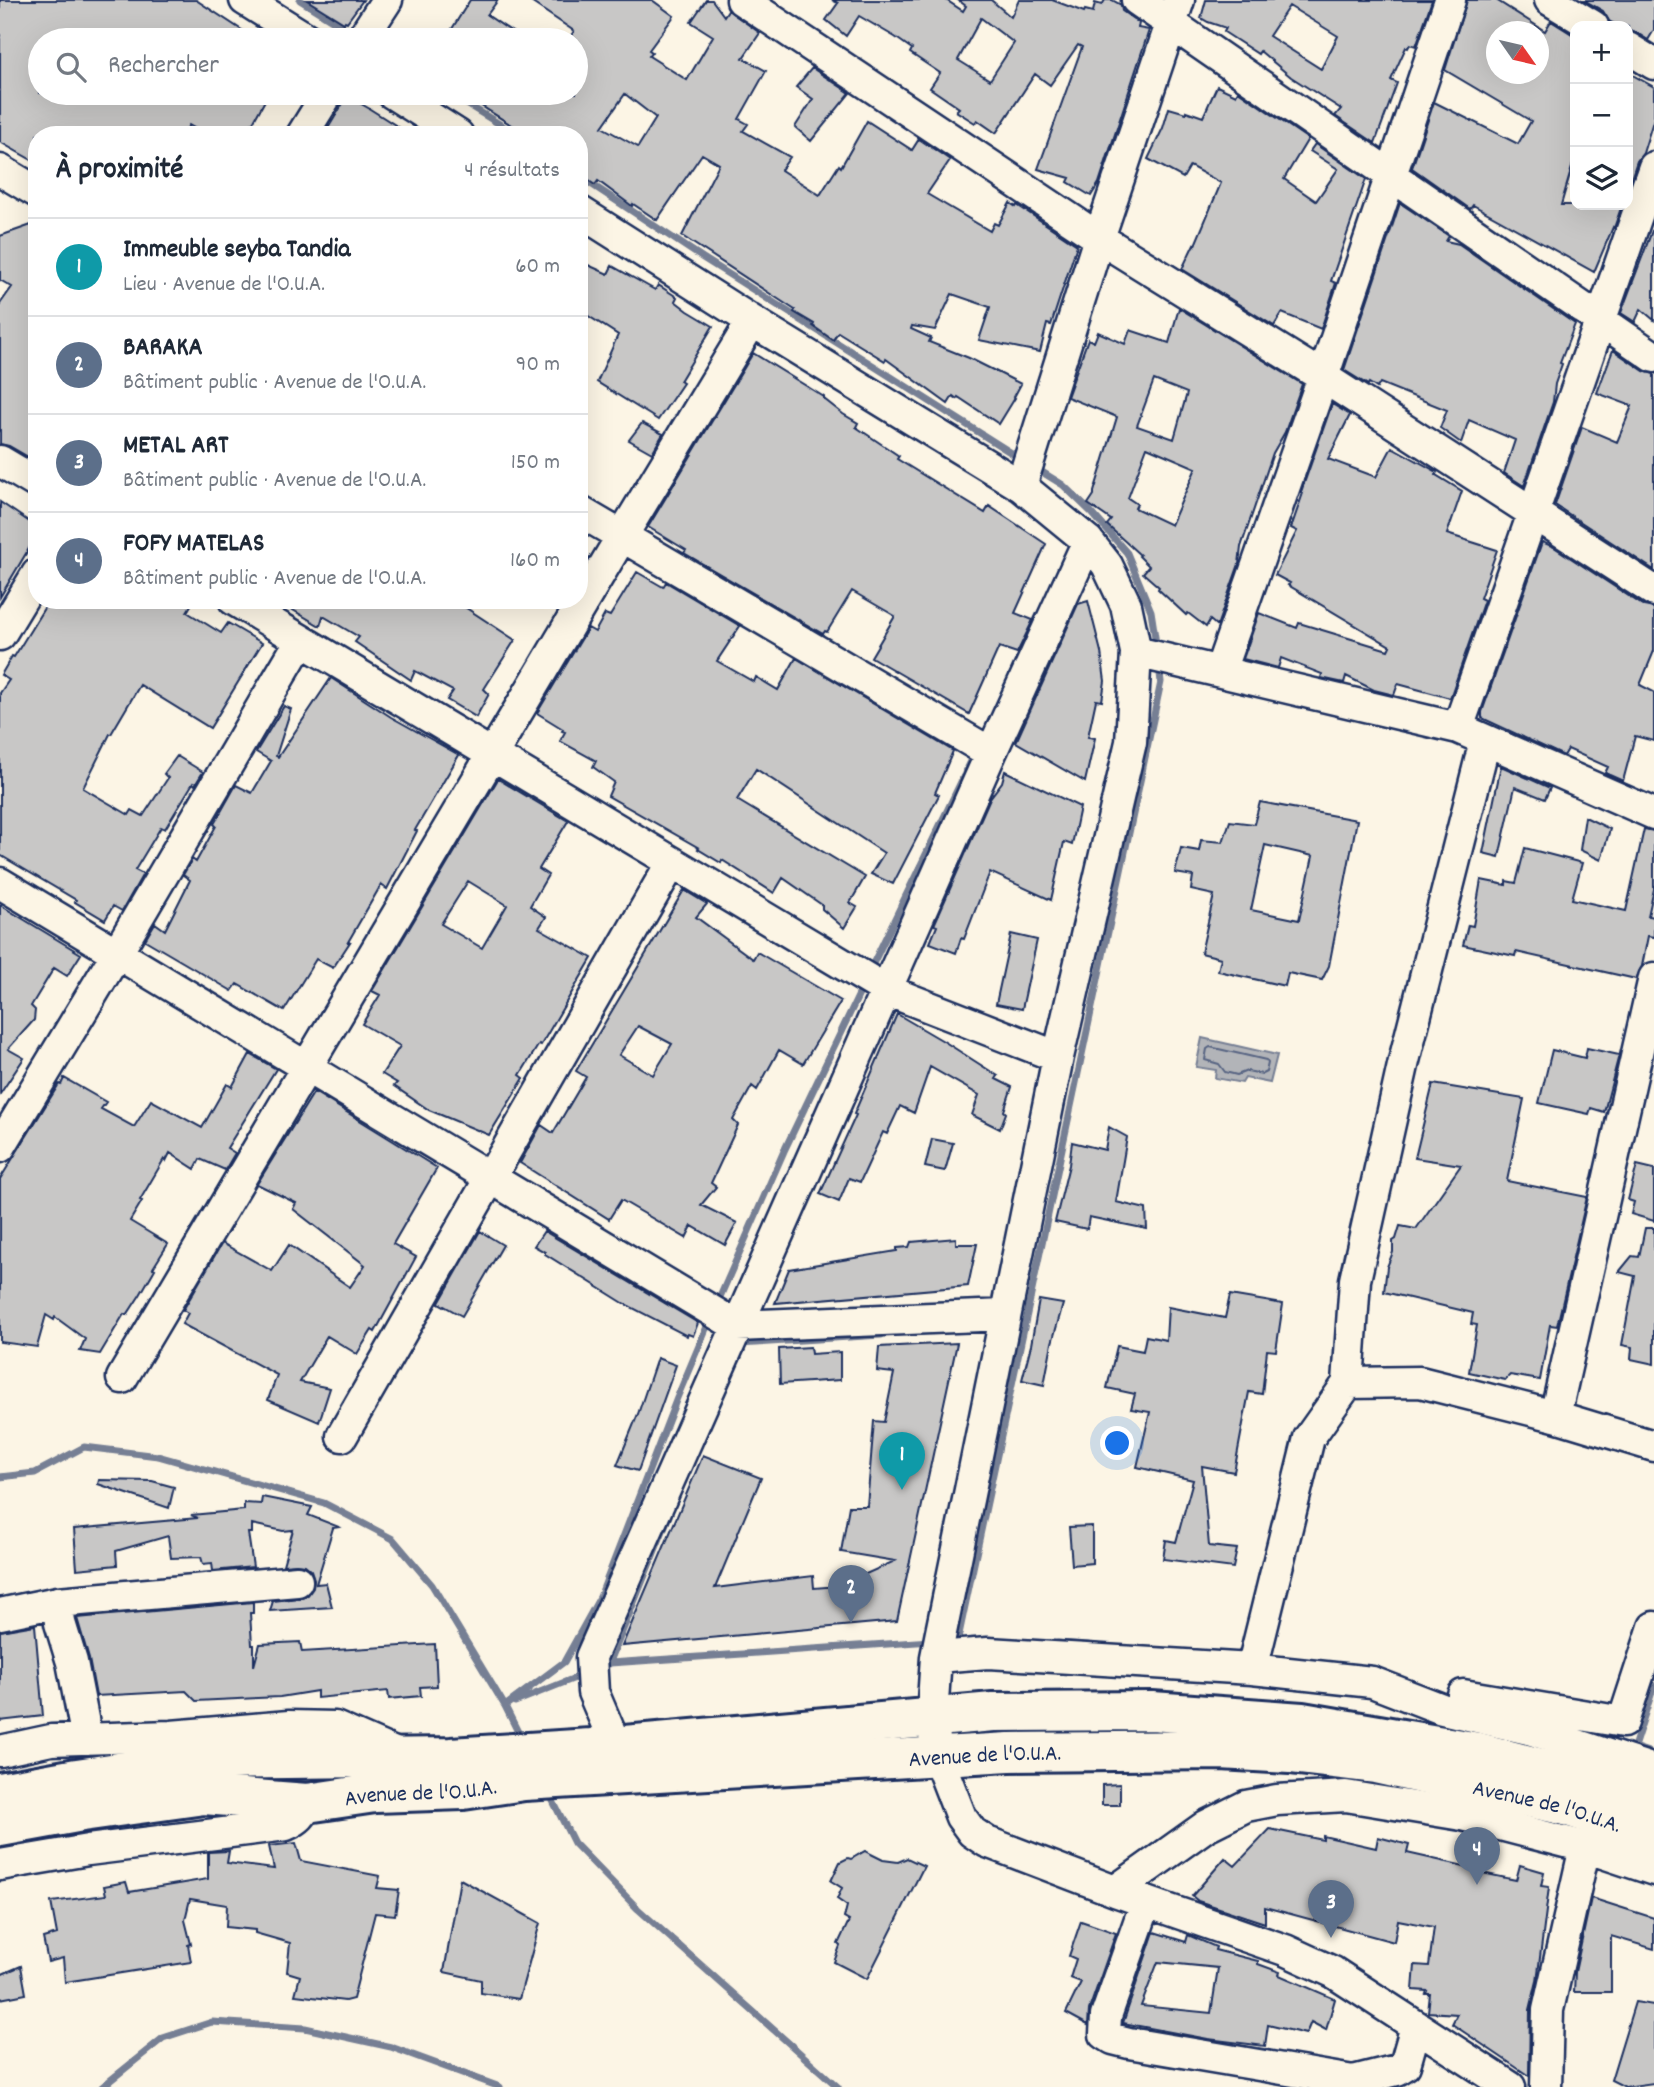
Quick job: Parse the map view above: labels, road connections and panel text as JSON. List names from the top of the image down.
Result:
{
  "streets": {
    "highway": ["Avenue de l'O.U.A."]
  },
  "north": "bottom right",
  "page": {
    "map_buttons": ["+", "−"],
    "search": "Rechercher",
    "heading": ["À proximité", "4 résultats"],
    "list": [
      {
        "mark": "1",
        "name": "Immeuble seyba Tandia",
        "note": "Lieu · Avenue de l'O.U.A.",
        "value": "60 m"
      },
      {
        "mark": "2",
        "name": "BARAKA",
        "note": "Bâtiment public · Avenue de l'O.U.A.",
        "value": "90 m"
      },
      {
        "mark": "3",
        "name": "METAL ART",
        "note": "Bâtiment public · Avenue de l'O.U.A.",
        "value": "150 m"
      },
      {
        "mark": "4",
        "name": "FOFY MATELAS",
        "note": "Bâtiment public · Avenue de l'O.U.A.",
        "value": "160 m"
      }
    ],
    "pins": [
      "1",
      "2",
      "4",
      "3"
    ]
  }
}
